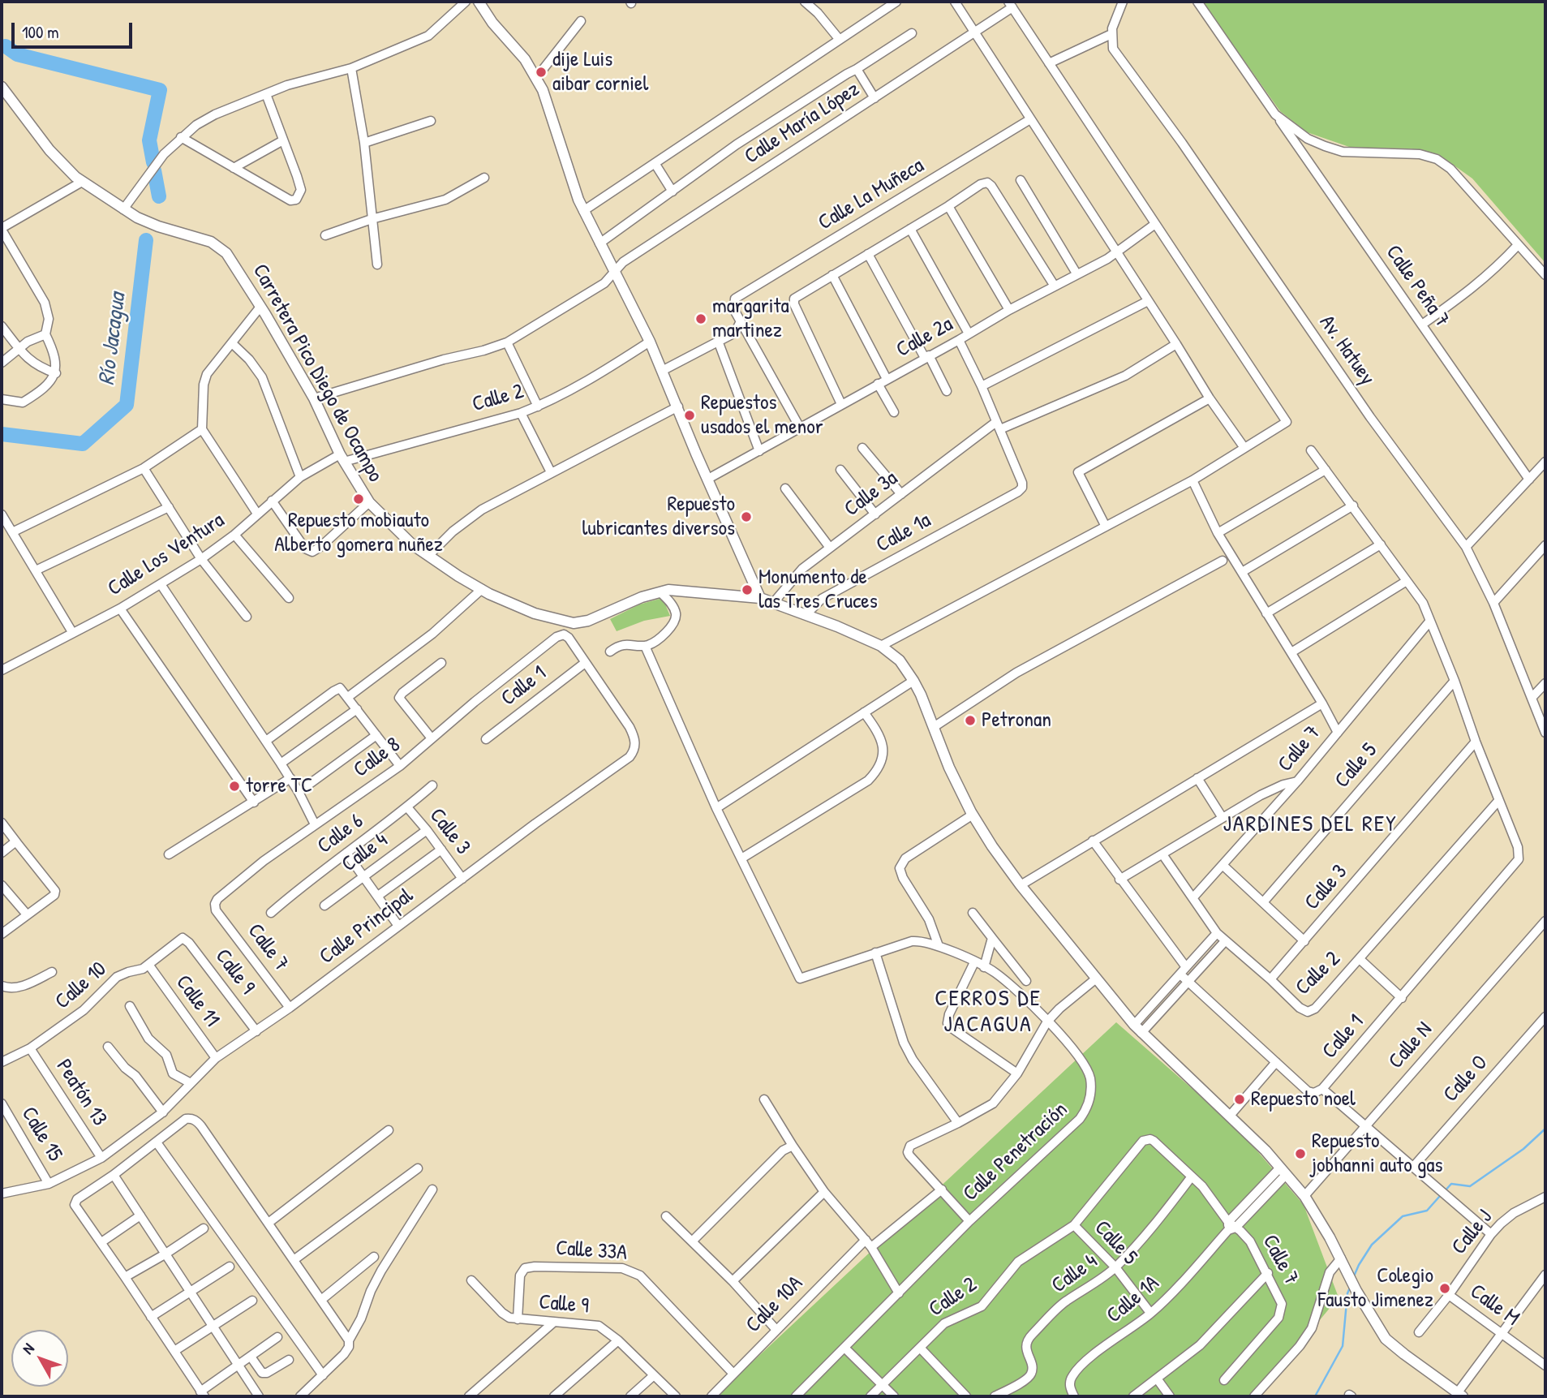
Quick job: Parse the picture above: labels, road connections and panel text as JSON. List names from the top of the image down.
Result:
{
  "streets": {
    "street": [
      "Calle María López",
      "Calle La Muñeca",
      "Calle Peña 7",
      "Calle 2a",
      "Av. Hatuey",
      "Carretera Pico Diego de Ocampo",
      "Calle 2",
      "Calle 3a",
      "Calle 1a",
      "Calle Los Ventura",
      "Calle 1",
      "Calle 7",
      "Calle 8",
      "Calle 5",
      "Calle 3",
      "Calle 6",
      "Calle 4",
      "Calle Principal",
      "Calle 9",
      "Calle 10",
      "Calle 11",
      "Calle N",
      "Calle O",
      "Peatón 13",
      "Calle 15",
      "Calle Penetración",
      "Calle J",
      "Calle 33A",
      "Calle 1A",
      "Calle 10A",
      "Calle M"
    ]
  },
  "crossings": [
    ["Calle María López", "Carretera Pico Diego de Ocampo"],
    ["Carretera Pico Diego de Ocampo", "Calle 2"],
    ["Carretera Pico Diego de Ocampo", "Calle 3a"],
    ["Carretera Pico Diego de Ocampo", "Calle 1a"],
    ["Carretera Pico Diego de Ocampo", "Calle Los Ventura"],
    ["Carretera Pico Diego de Ocampo", "Calle N"],
    ["Carretera Pico Diego de Ocampo", "Calle 1A"],
    ["Calle 2", "Calle Los Ventura"],
    ["Calle 2", "Calle 1"],
    ["Calle 2", "Calle 7"],
    ["Calle 2", "Calle 5"],
    ["Calle 2", "Calle 3"],
    ["Calle 3a", "Calle 1a"],
    ["Calle 1", "Calle Principal"],
    ["Calle 7", "Calle 8"],
    ["Calle 7", "Calle 4"],
    ["Calle 7", "Calle Principal"],
    ["Calle 7", "Calle 1A"],
    ["Calle 8", "Calle Principal"],
    ["Calle 5", "Calle 4"],
    ["Calle 5", "Calle 1A"],
    ["Calle 3", "Calle 6"],
    ["Calle 3", "Calle 4"],
    ["Calle 3", "Calle Principal"],
    ["Calle Principal", "Calle 9"],
    ["Calle Principal", "Calle 11"],
    ["Calle Principal", "Peatón 13"],
    ["Calle Principal", "Calle 15"],
    ["Calle 9", "Calle 10"],
    ["Calle 9", "Calle 33A"],
    ["Calle 10", "Calle 11"],
    ["Calle 10", "Peatón 13"],
    ["Calle J", "Calle M"],
    ["Calle 33A", "Calle 10A"]
  ],
  "districts": ["JARDINES DEL REY", "CERROS DE JACAGUA"],
  "water": ["Río Jacagua"],
  "places": [
    "dije Luis aibar corniel",
    "margarita martinez",
    "Repuestos usados el menor",
    "Repuesto mobiauto Alberto gomera nuñez",
    "Repuesto lubricantes diversos",
    "Monumento de las Tres Cruces",
    "Petronan",
    "torre TC",
    "Repuesto noel",
    "Repuesto jobhanni auto gas",
    "Colegio Fausto Jimenez"
  ],
  "scale_bar": "100 m",
  "north": "top left"
}
